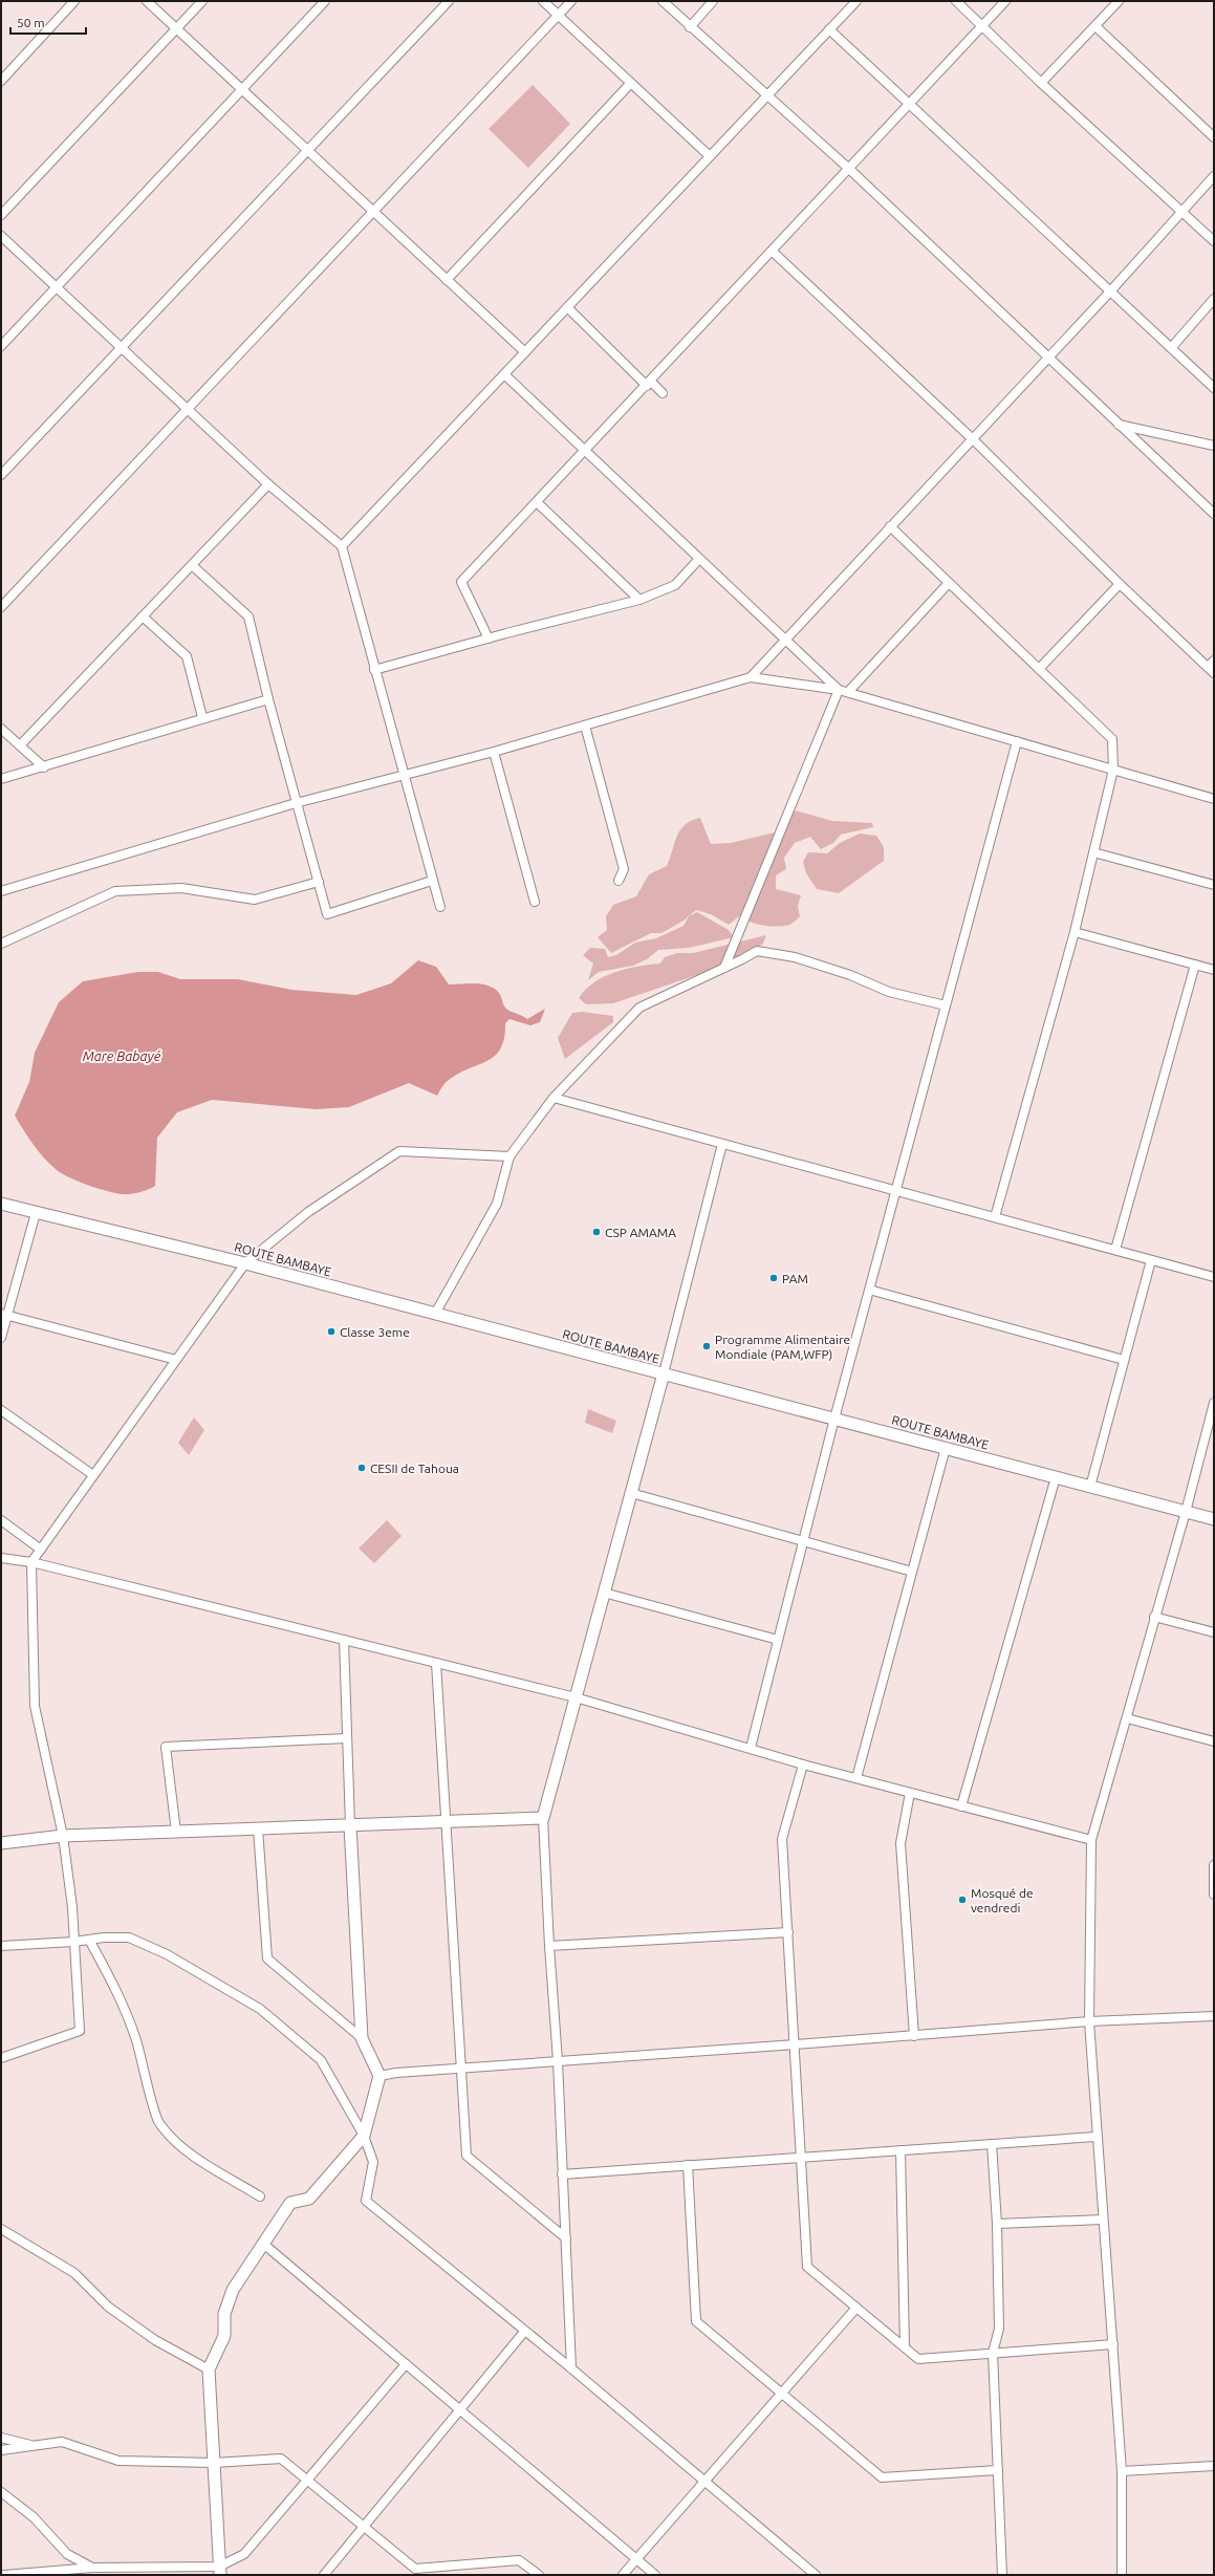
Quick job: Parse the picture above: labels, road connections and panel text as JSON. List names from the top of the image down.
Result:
{
  "streets": {
    "street": ["ROUTE BAMBAYE"]
  },
  "water": ["Mare Babayé"],
  "places": [
    "CSP AMAMA",
    "PAM",
    "Classe 3eme",
    "Programme Alimentaire Mondiale (PAM,WFP)",
    "CESII de Tahoua",
    "Mosqué de vendredi"
  ],
  "scale_bar": "50 m"
}
